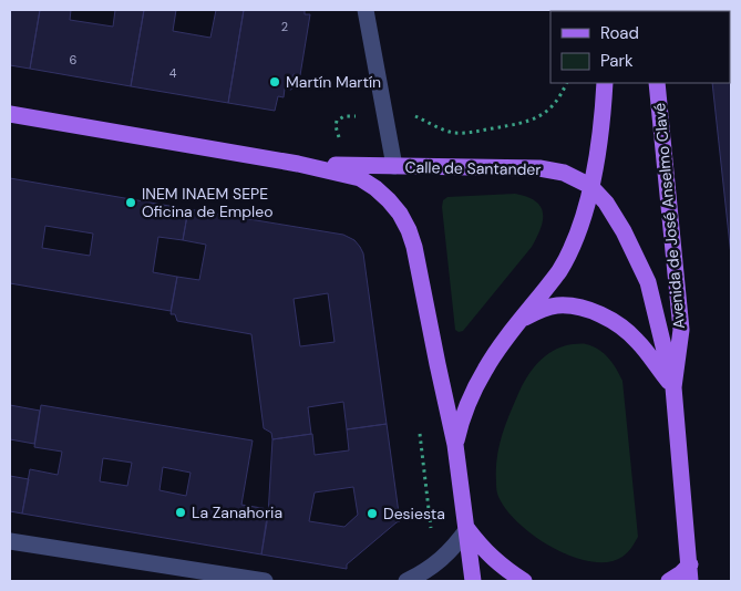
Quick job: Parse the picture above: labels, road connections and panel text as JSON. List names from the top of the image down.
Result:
{
  "streets": {
    "main road": ["Calle de Santander", "Avenida de José Anselmo Clavé"]
  },
  "crossings": [
    ["Calle de Santander", "Avenida de José Anselmo Clavé"]
  ],
  "places": [
    "Martín Martín",
    "INEM INAEM SEPE Oficina de Empleo",
    "La Zanahoria",
    "Desiesta"
  ],
  "house_numbers": ["2", "6", "4"],
  "legend": ["Road", "Park"]
}
